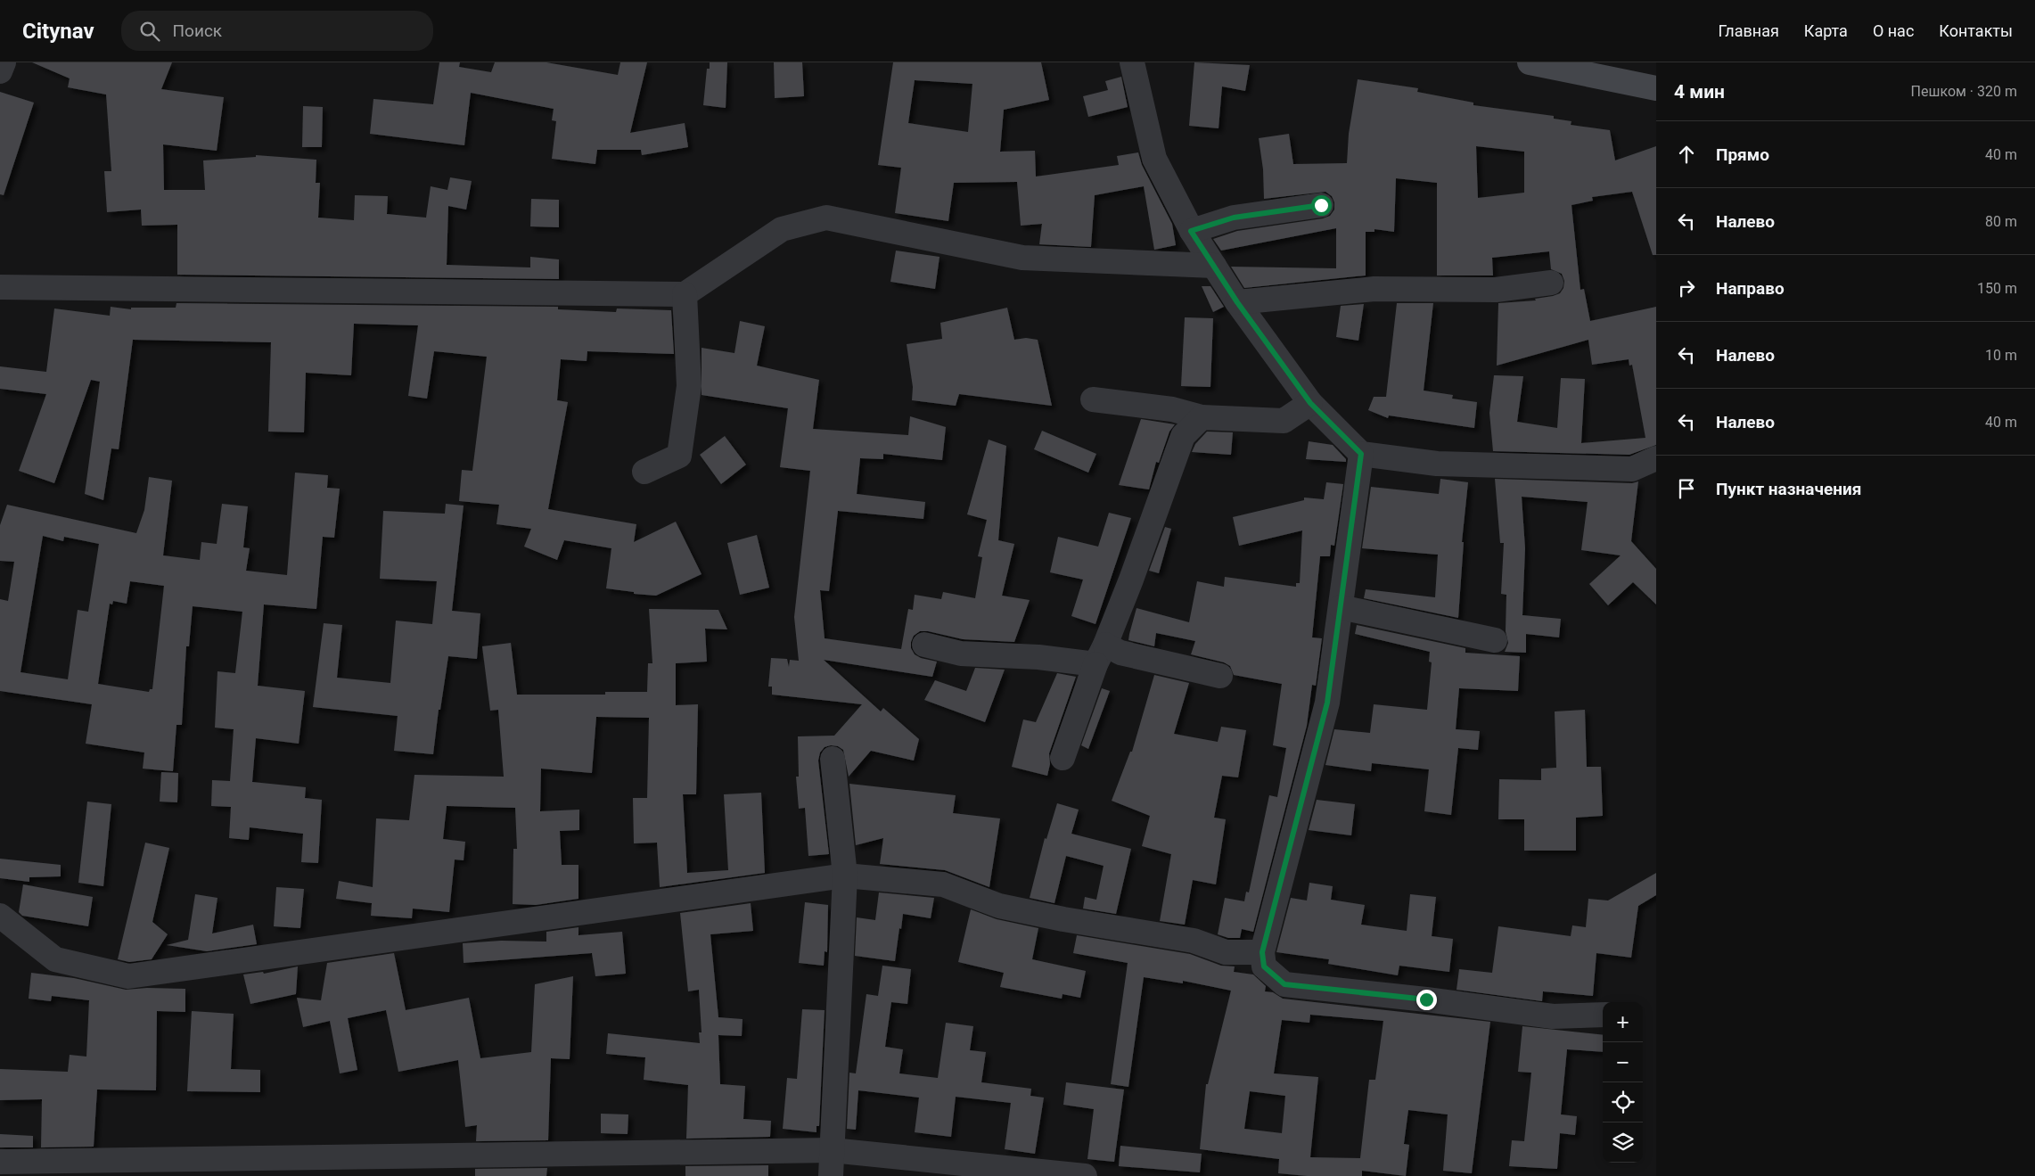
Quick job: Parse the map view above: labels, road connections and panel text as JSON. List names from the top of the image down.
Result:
{
  "page": {
    "header": "Citynav",
    "search": "Поиск",
    "nav": [
      "Главная",
      "Карта",
      "О нас",
      "Контакты"
    ],
    "heading": ["4 мин", "Пешком · 320 m"],
    "list": [
      ["Прямо", "40 m"],
      ["Налево", "80 m"],
      ["Направо", "150 m"],
      ["Налево", "10 m"],
      ["Налево", "40 m"],
      "Пункт назначения"
    ],
    "map_buttons": ["+", "−"]
  }
}
